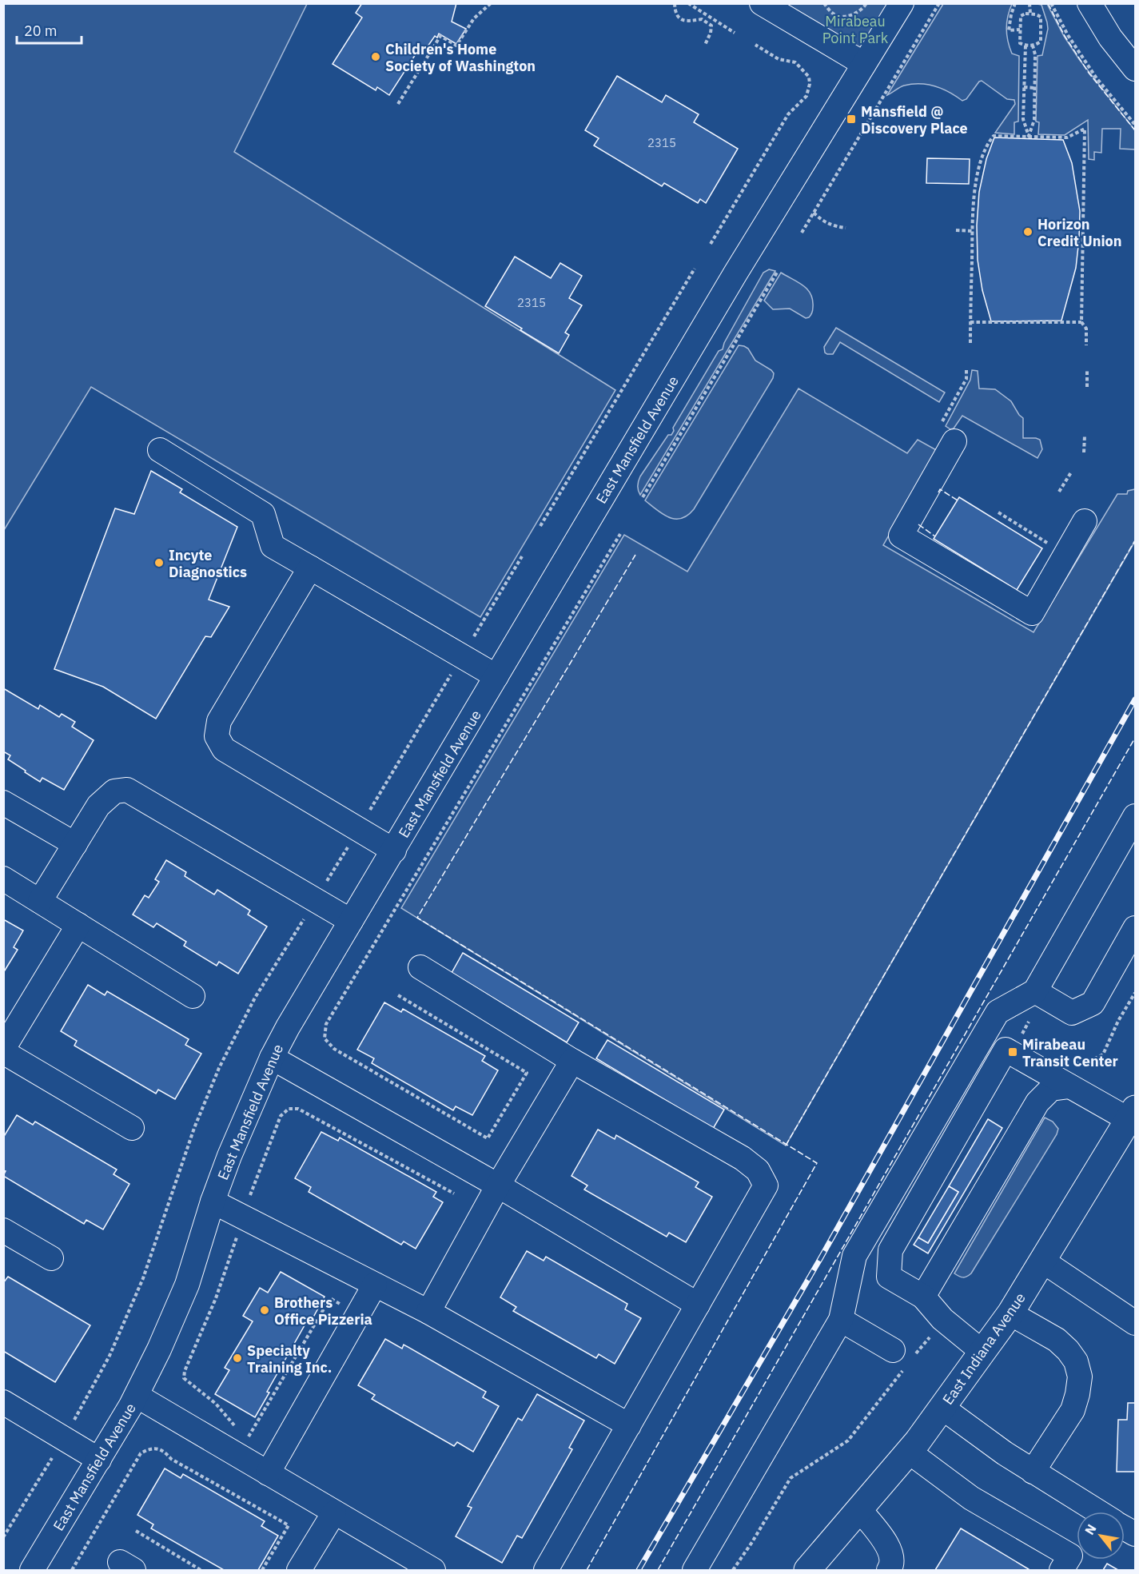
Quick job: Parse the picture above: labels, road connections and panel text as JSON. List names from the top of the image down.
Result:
{
  "streets": {
    "main road": ["East Indiana Avenue"],
    "street": ["East Mansfield Avenue"]
  },
  "parks": ["Mirabeau Point Park"],
  "places": {
    "other": [
      "Children's Home Society of Washington",
      "Horizon Credit Union",
      "Incyte Diagnostics",
      "Brothers Office Pizzeria",
      "Specialty Training Inc."
    ],
    "transit": ["Mansfield @ Discovery Place", "Mirabeau Transit Center"]
  },
  "house_numbers": ["2315", "2315"],
  "scale_bar": "20 m",
  "north": "top left"
}
